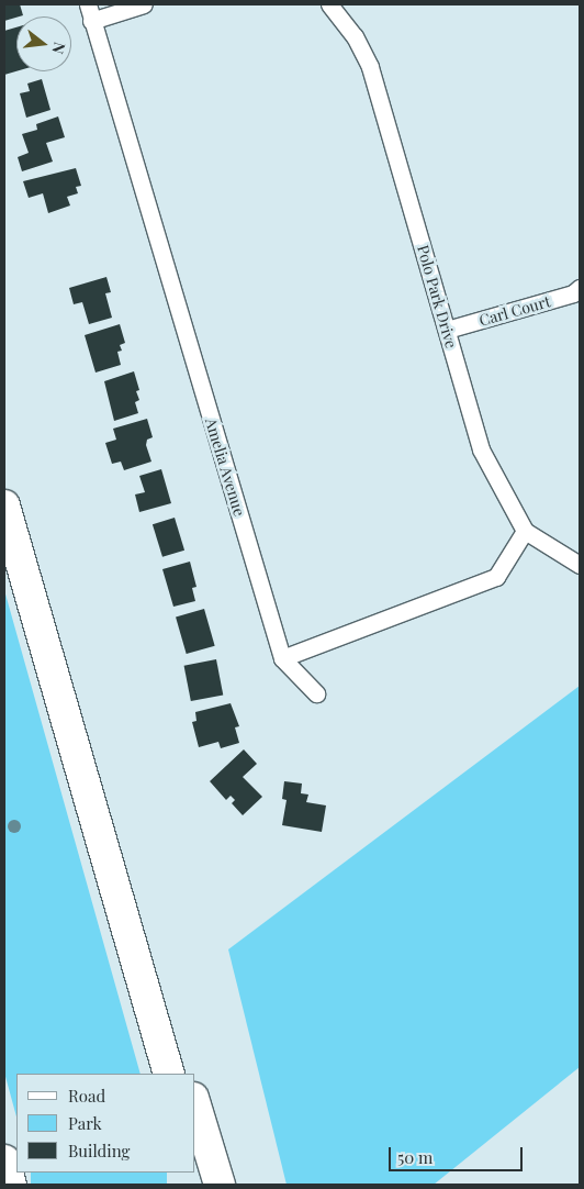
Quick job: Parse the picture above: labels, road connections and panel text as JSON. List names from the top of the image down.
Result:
{
  "streets": {
    "street": ["Polo Park Drive", "Carl Court", "Amelia Avenue"]
  },
  "crossings": [
    ["Polo Park Drive", "Carl Court"]
  ],
  "legend": ["Road", "Park", "Building"],
  "scale_bar": "50 m",
  "north": "right"
}
